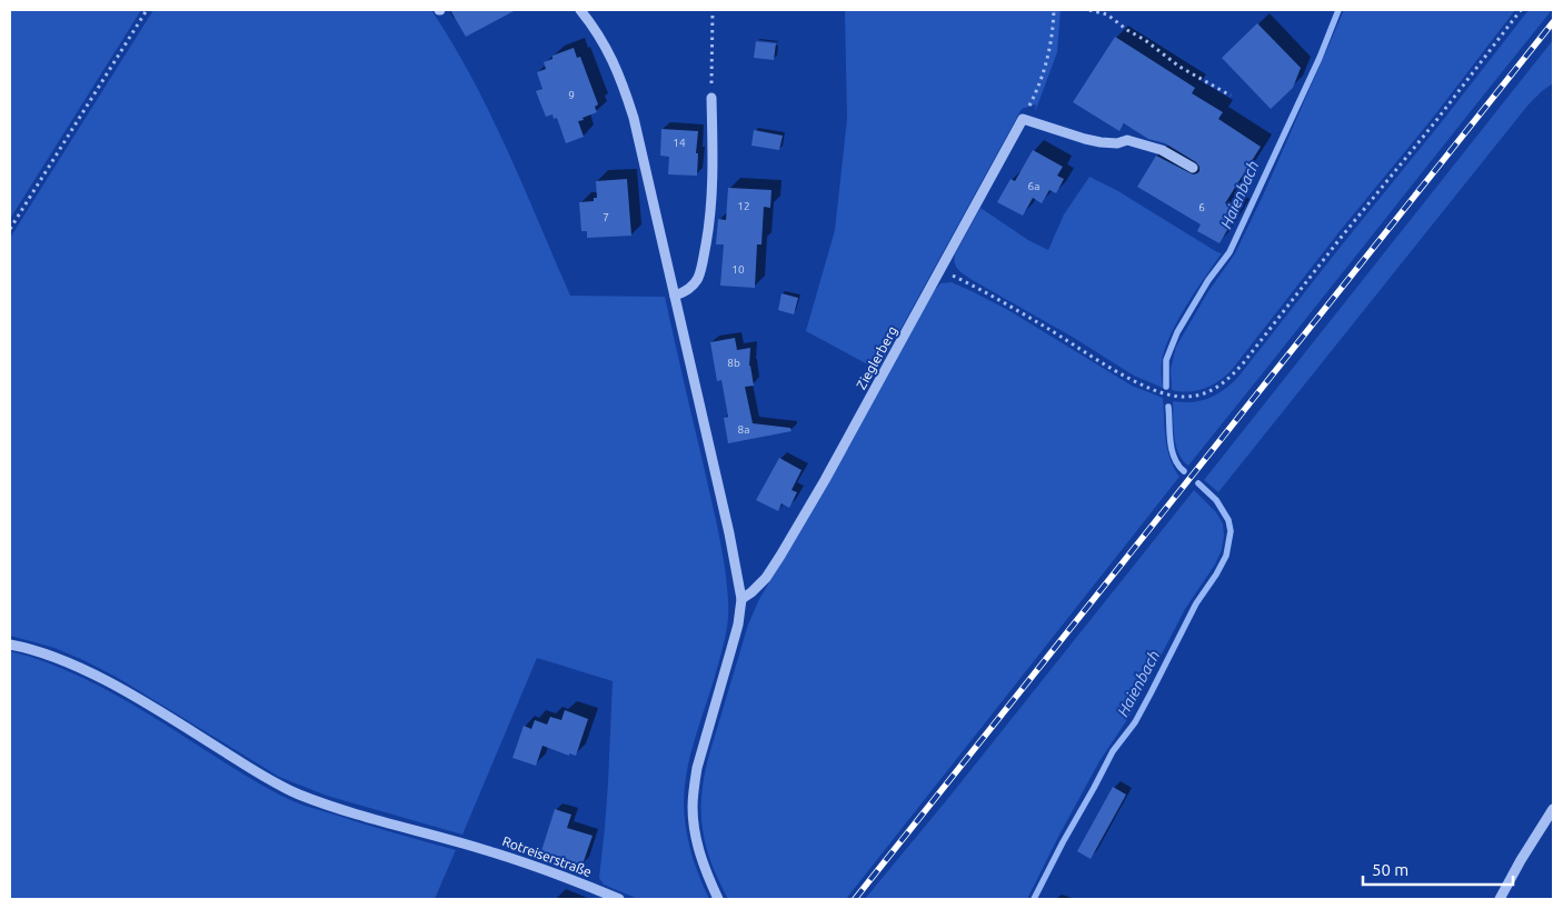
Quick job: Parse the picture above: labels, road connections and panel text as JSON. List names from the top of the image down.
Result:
{
  "streets": {
    "street": ["Zieglerberg", "Rotreiserstraße"]
  },
  "water": ["Haienbach"],
  "house_numbers": [
    "9",
    "14",
    "6a",
    "12",
    "6",
    "7",
    "10",
    "8b",
    "8a"
  ],
  "scale_bar": "50 m"
}
